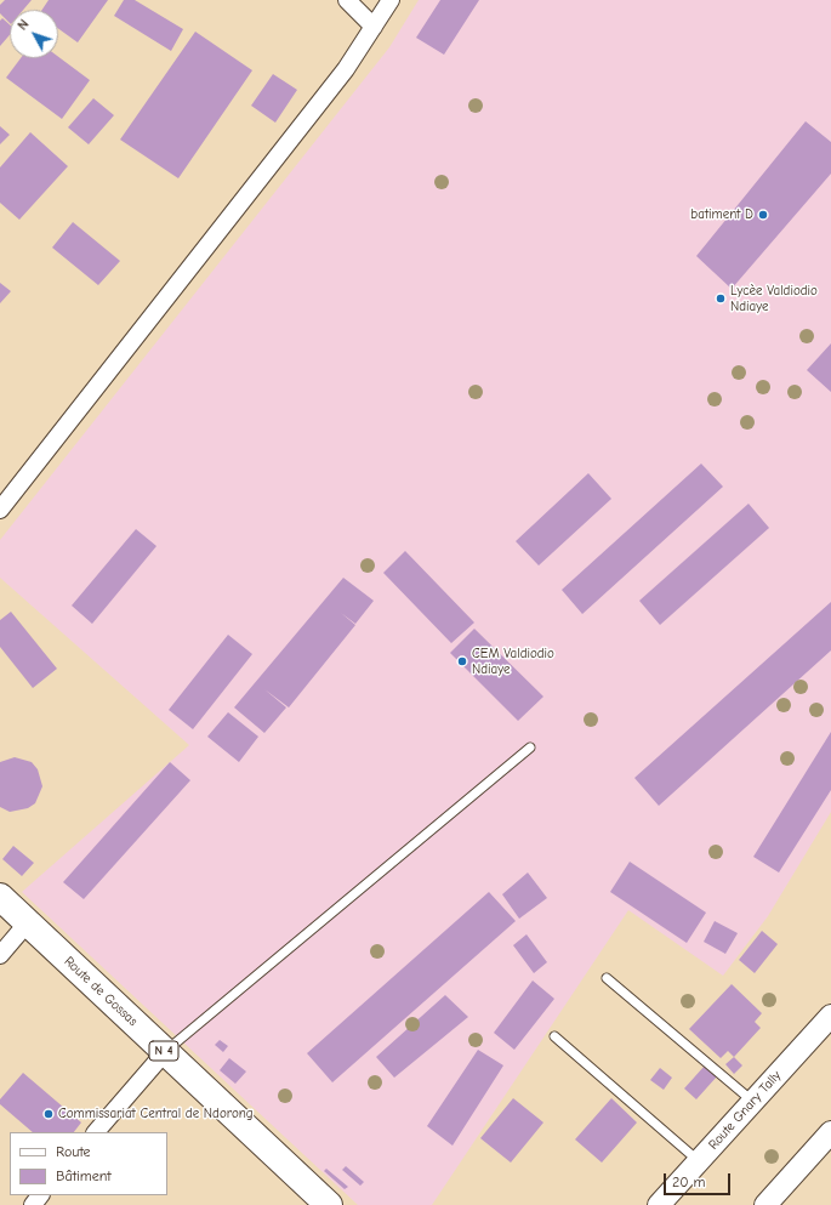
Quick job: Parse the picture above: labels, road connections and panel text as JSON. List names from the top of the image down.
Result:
{
  "streets": {
    "main road": ["Route de Gossas", "N 4"],
    "street": ["Route Gnary Tally"]
  },
  "places": [
    "batiment D",
    "Lycèe Valdiodio Ndiaye",
    "CEM Valdiodio Ndiaye",
    "Commissariat Central de Ndorong"
  ],
  "legend": ["Route", "Bâtiment"],
  "scale_bar": "20 m",
  "north": "top left"
}
